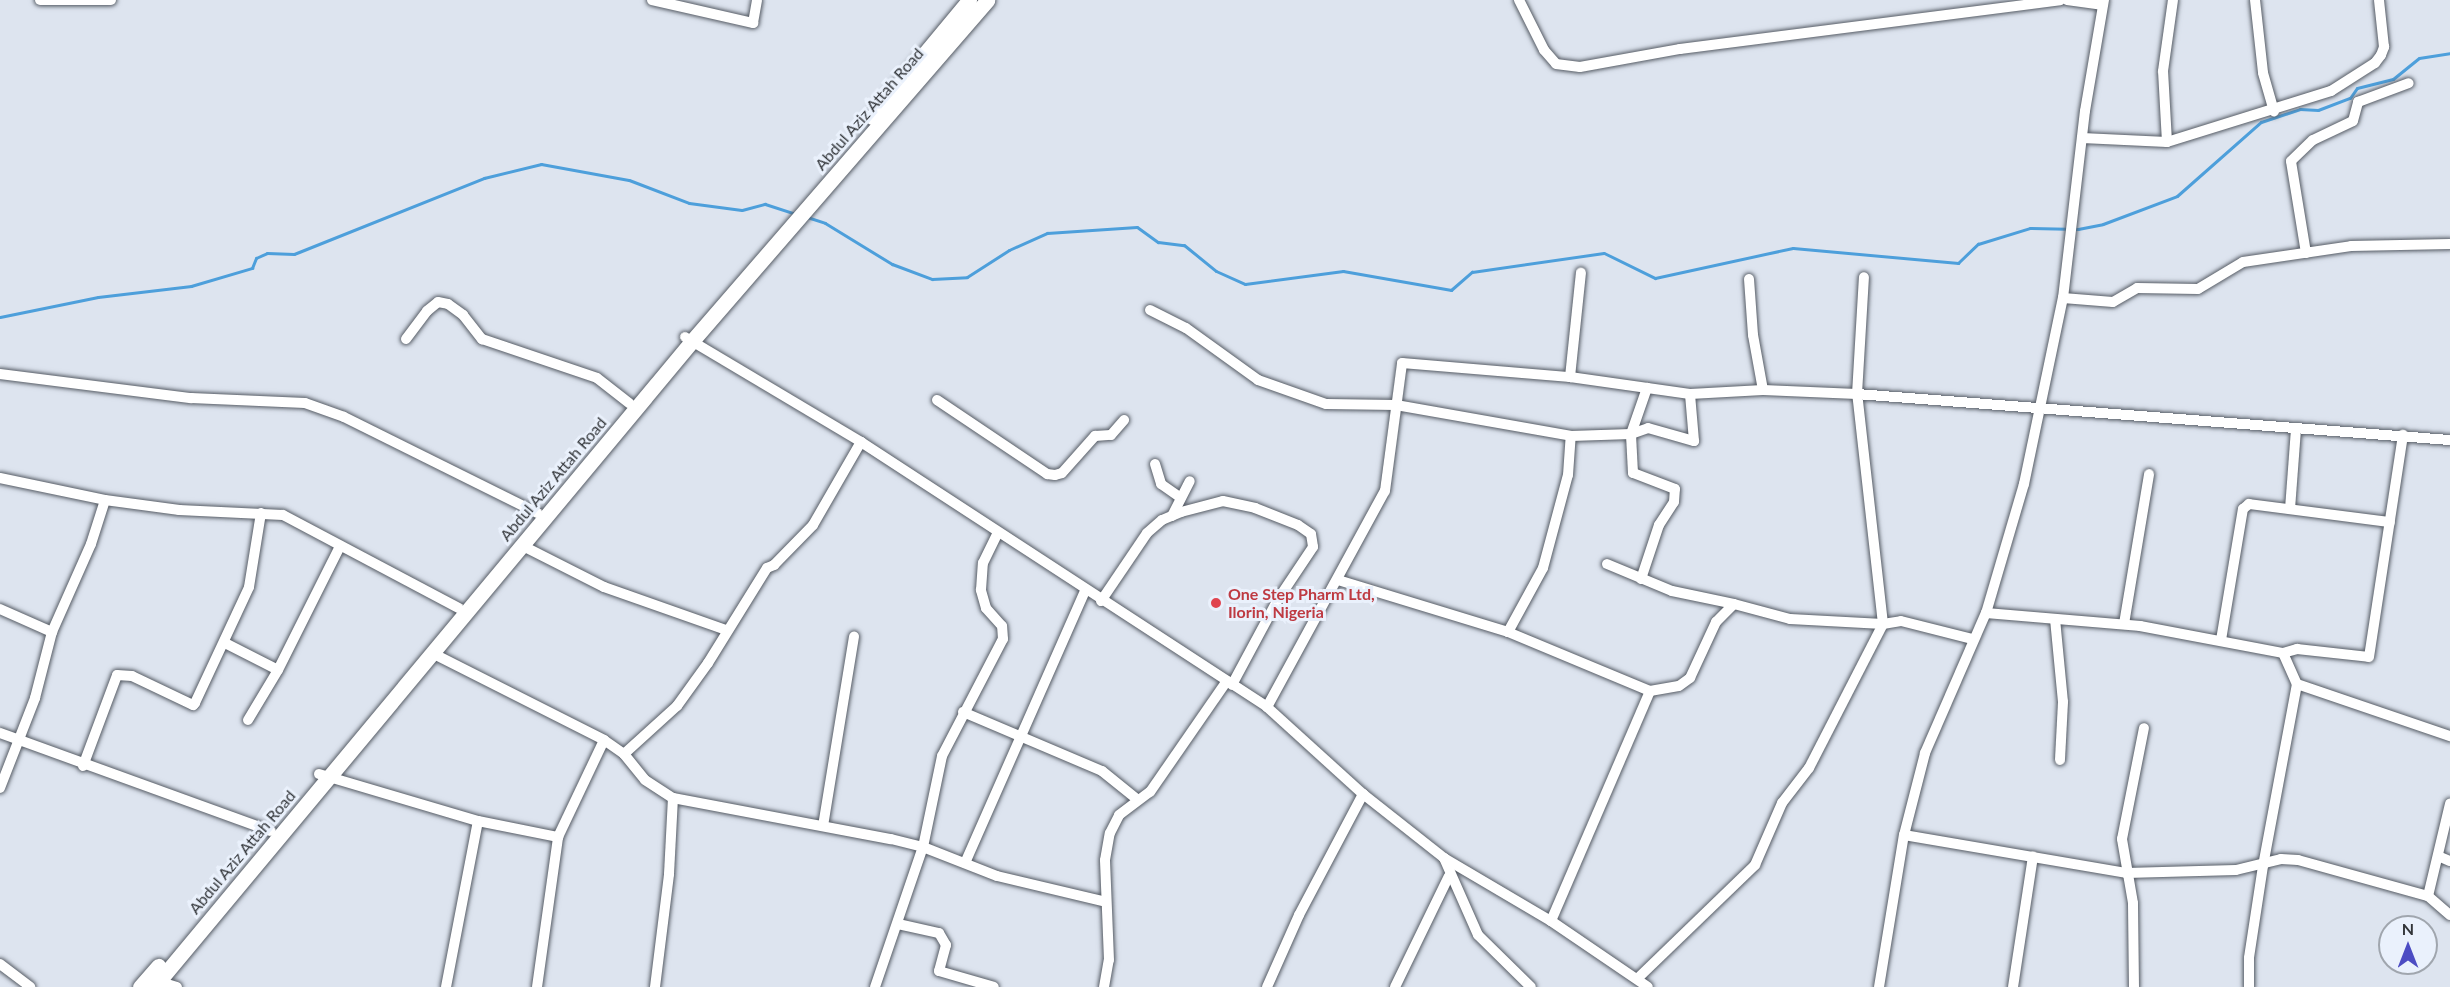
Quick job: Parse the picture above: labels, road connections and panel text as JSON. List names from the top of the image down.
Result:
{
  "streets": {
    "highway": ["Abdul Aziz Attah Road"]
  },
  "places": ["One Step Pharm Ltd, Ilorin, Nigeria"],
  "north": "top"
}
